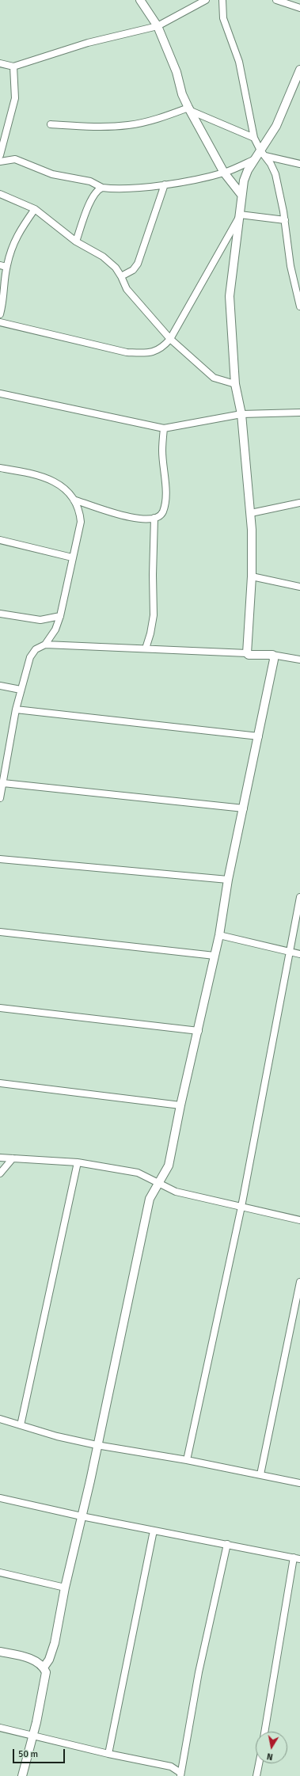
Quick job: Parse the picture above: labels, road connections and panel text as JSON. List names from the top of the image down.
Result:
{
  "scale_bar": "50 m",
  "north": "bottom"
}
